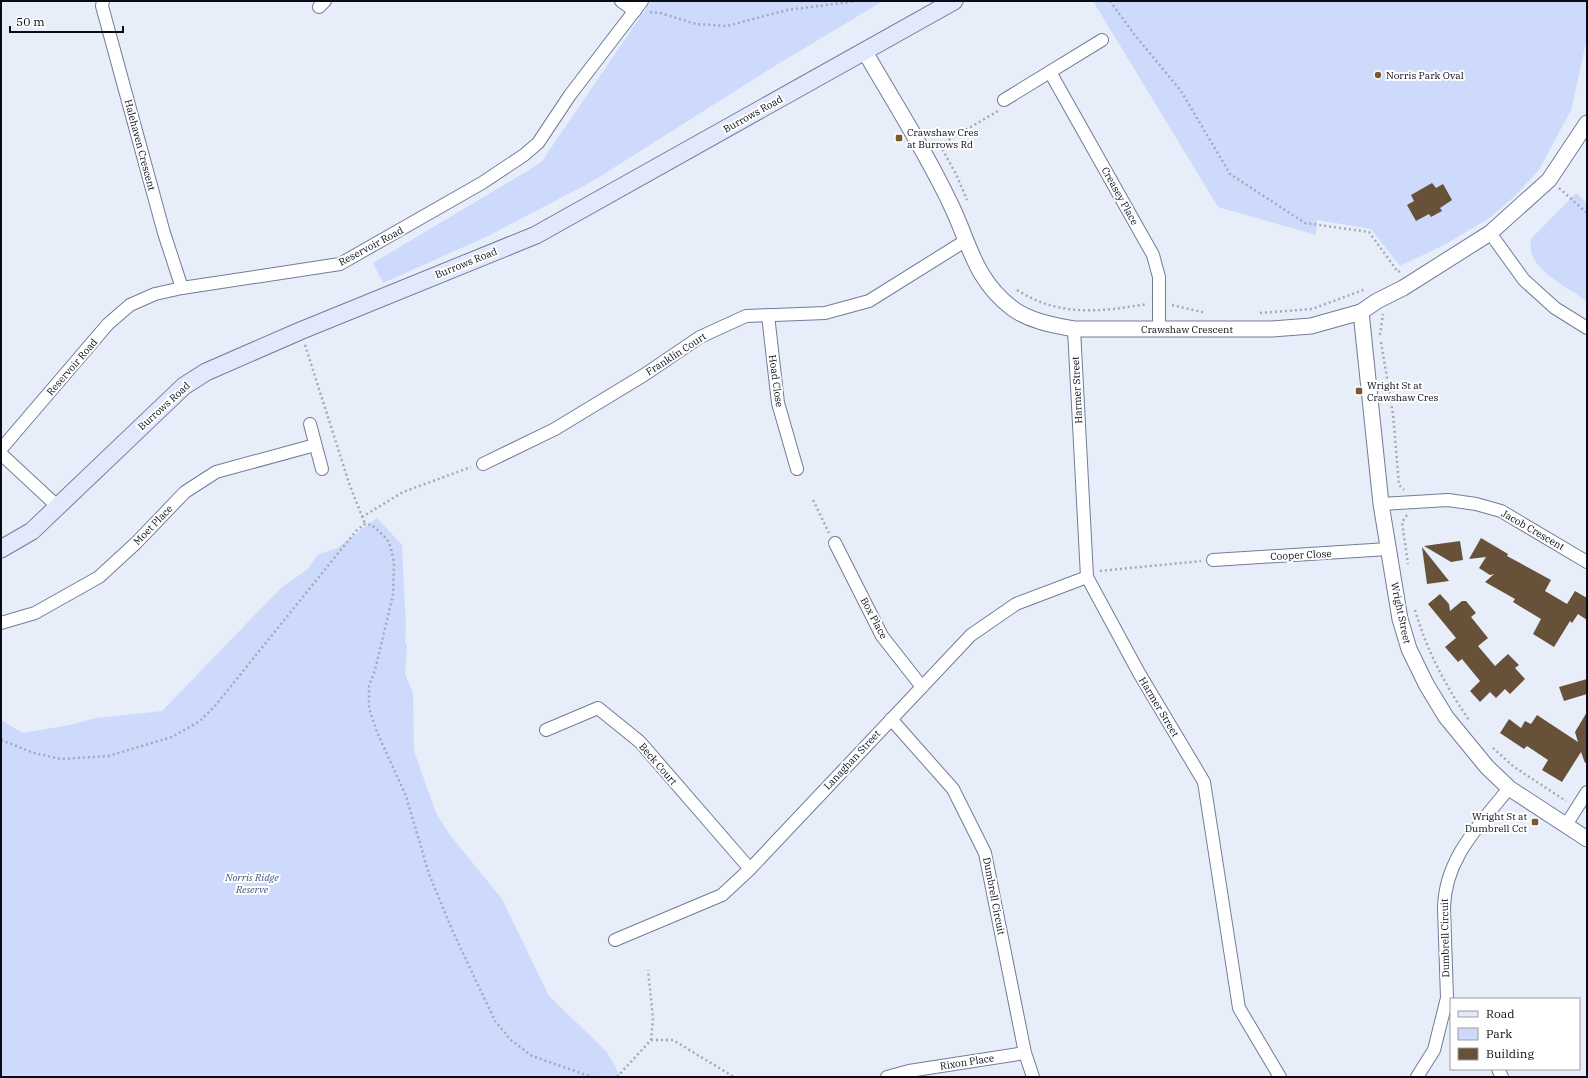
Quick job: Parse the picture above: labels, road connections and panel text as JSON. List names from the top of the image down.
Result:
{
  "streets": {
    "main road": ["Burrows Road"],
    "street": [
      "Halehaven Crescent",
      "Creasey Place",
      "Reservoir Road",
      "Crawshaw Crescent",
      "Franklin Court",
      "Hoad Close",
      "Harmer Street",
      "Moet Place",
      "Jacob Crescent",
      "Cooper Close",
      "Wright Street",
      "Box Place",
      "Lanaghan Street",
      "Beck Court",
      "Dumbrell Circuit",
      "Rixon Place"
    ]
  },
  "crossings": [
    ["Burrows Road", "Crawshaw Crescent"],
    ["Halehaven Crescent", "Reservoir Road"],
    ["Creasey Place", "Crawshaw Crescent"],
    ["Crawshaw Crescent", "Franklin Court"],
    ["Crawshaw Crescent", "Harmer Street"],
    ["Crawshaw Crescent", "Wright Street"],
    ["Franklin Court", "Hoad Close"],
    ["Harmer Street", "Lanaghan Street"],
    ["Jacob Crescent", "Wright Street"],
    ["Cooper Close", "Wright Street"],
    ["Wright Street", "Dumbrell Circuit"],
    ["Box Place", "Lanaghan Street"],
    ["Lanaghan Street", "Beck Court"],
    ["Lanaghan Street", "Dumbrell Circuit"],
    ["Dumbrell Circuit", "Rixon Place"]
  ],
  "parks": ["Norris Ridge Reserve"],
  "places": {
    "other": ["Norris Park Oval"],
    "transit": ["Crawshaw Cres at Burrows Rd", "Wright St at Crawshaw Cres", "Wright St at Dumbrell Cct"]
  },
  "legend": ["Road", "Park", "Building"],
  "scale_bar": "50 m"
}
